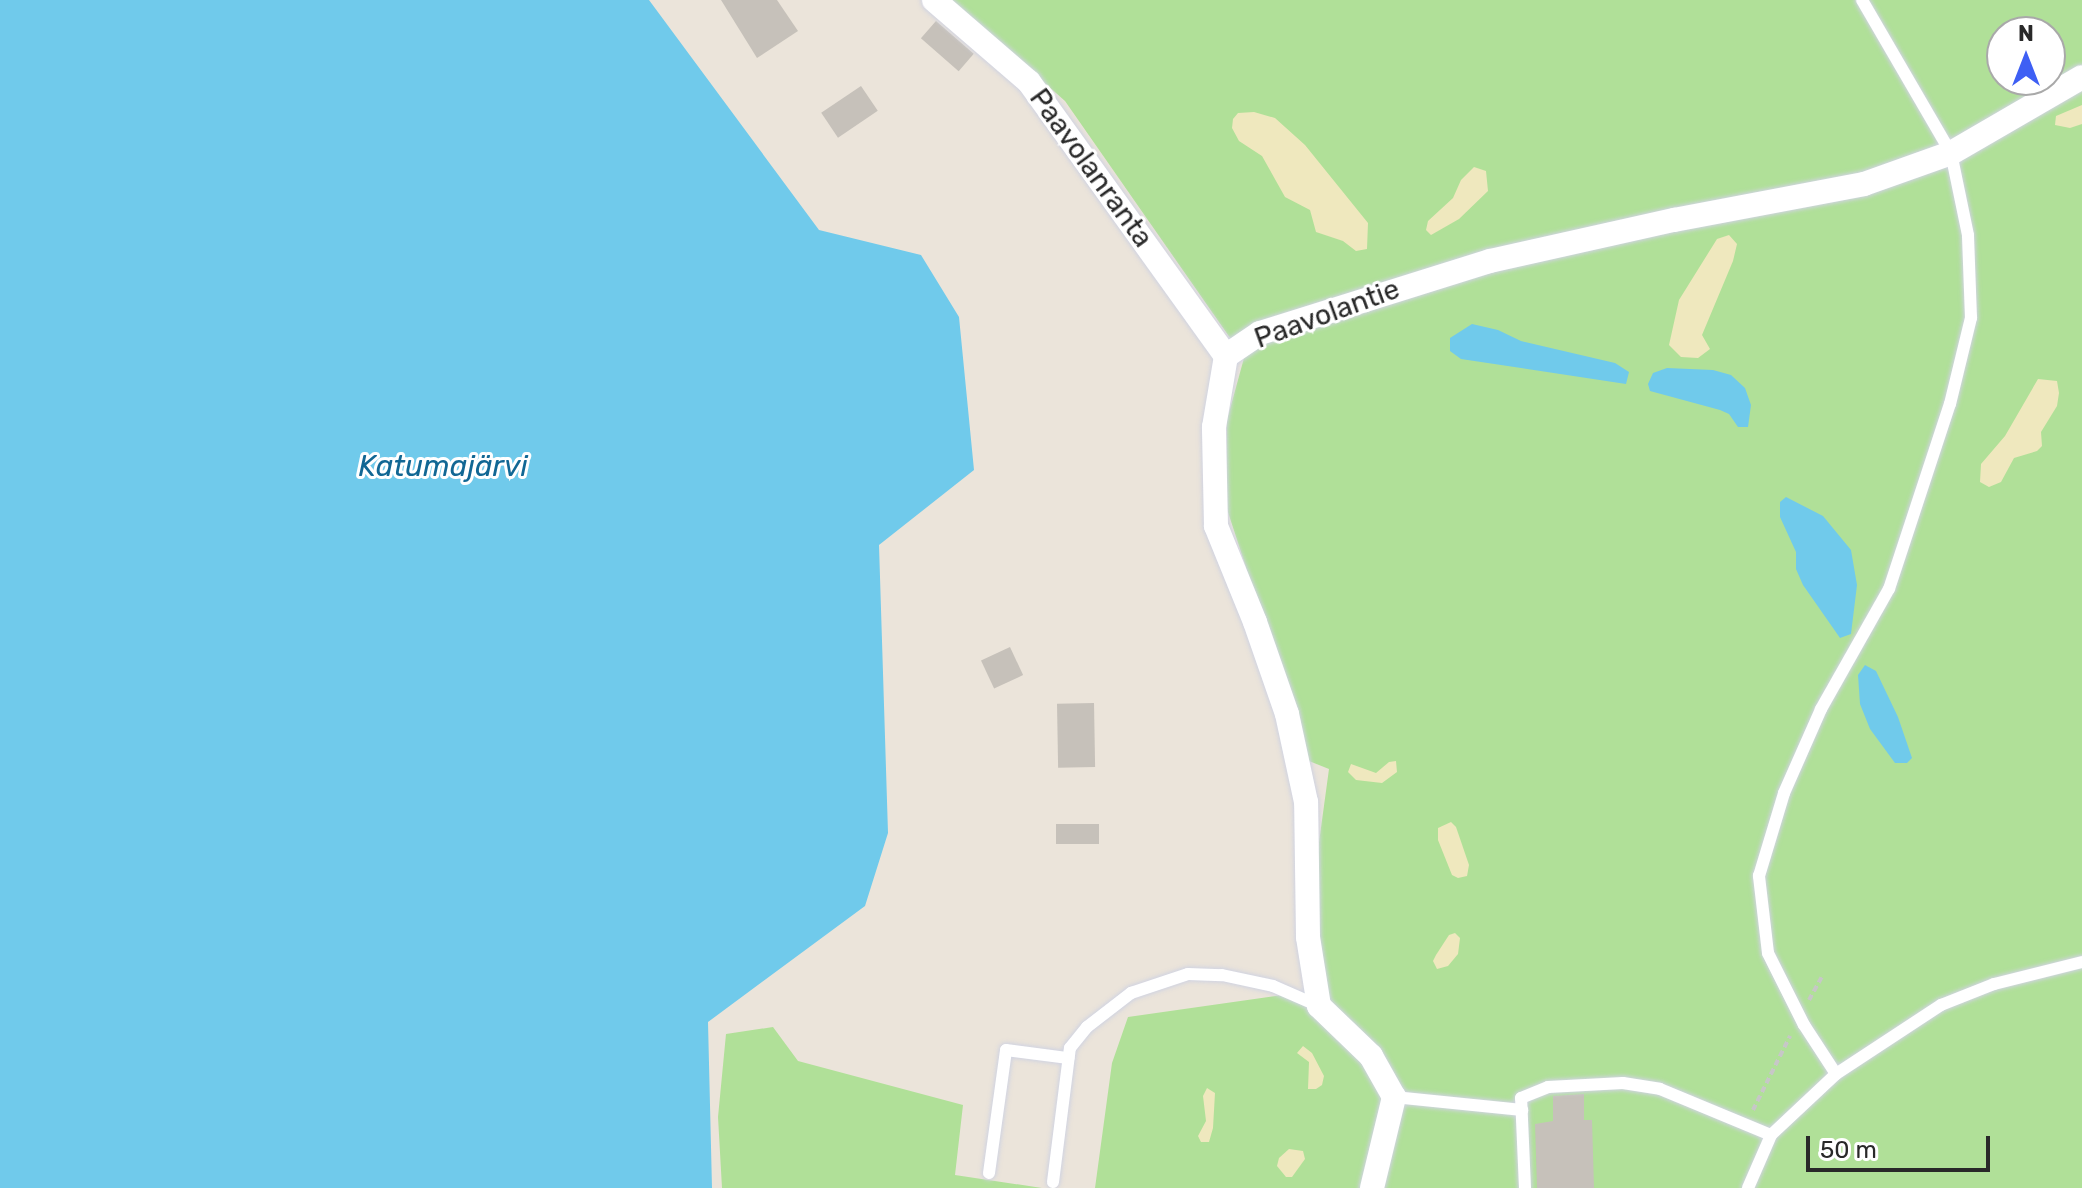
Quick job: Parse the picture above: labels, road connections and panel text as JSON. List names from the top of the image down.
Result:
{
  "streets": {
    "street": ["Paavolanranta", "Paavolantie"]
  },
  "crossings": [
    ["Paavolanranta", "Paavolantie"]
  ],
  "water": ["Katumajärvi"],
  "scale_bar": "50 m",
  "north": "top"
}
